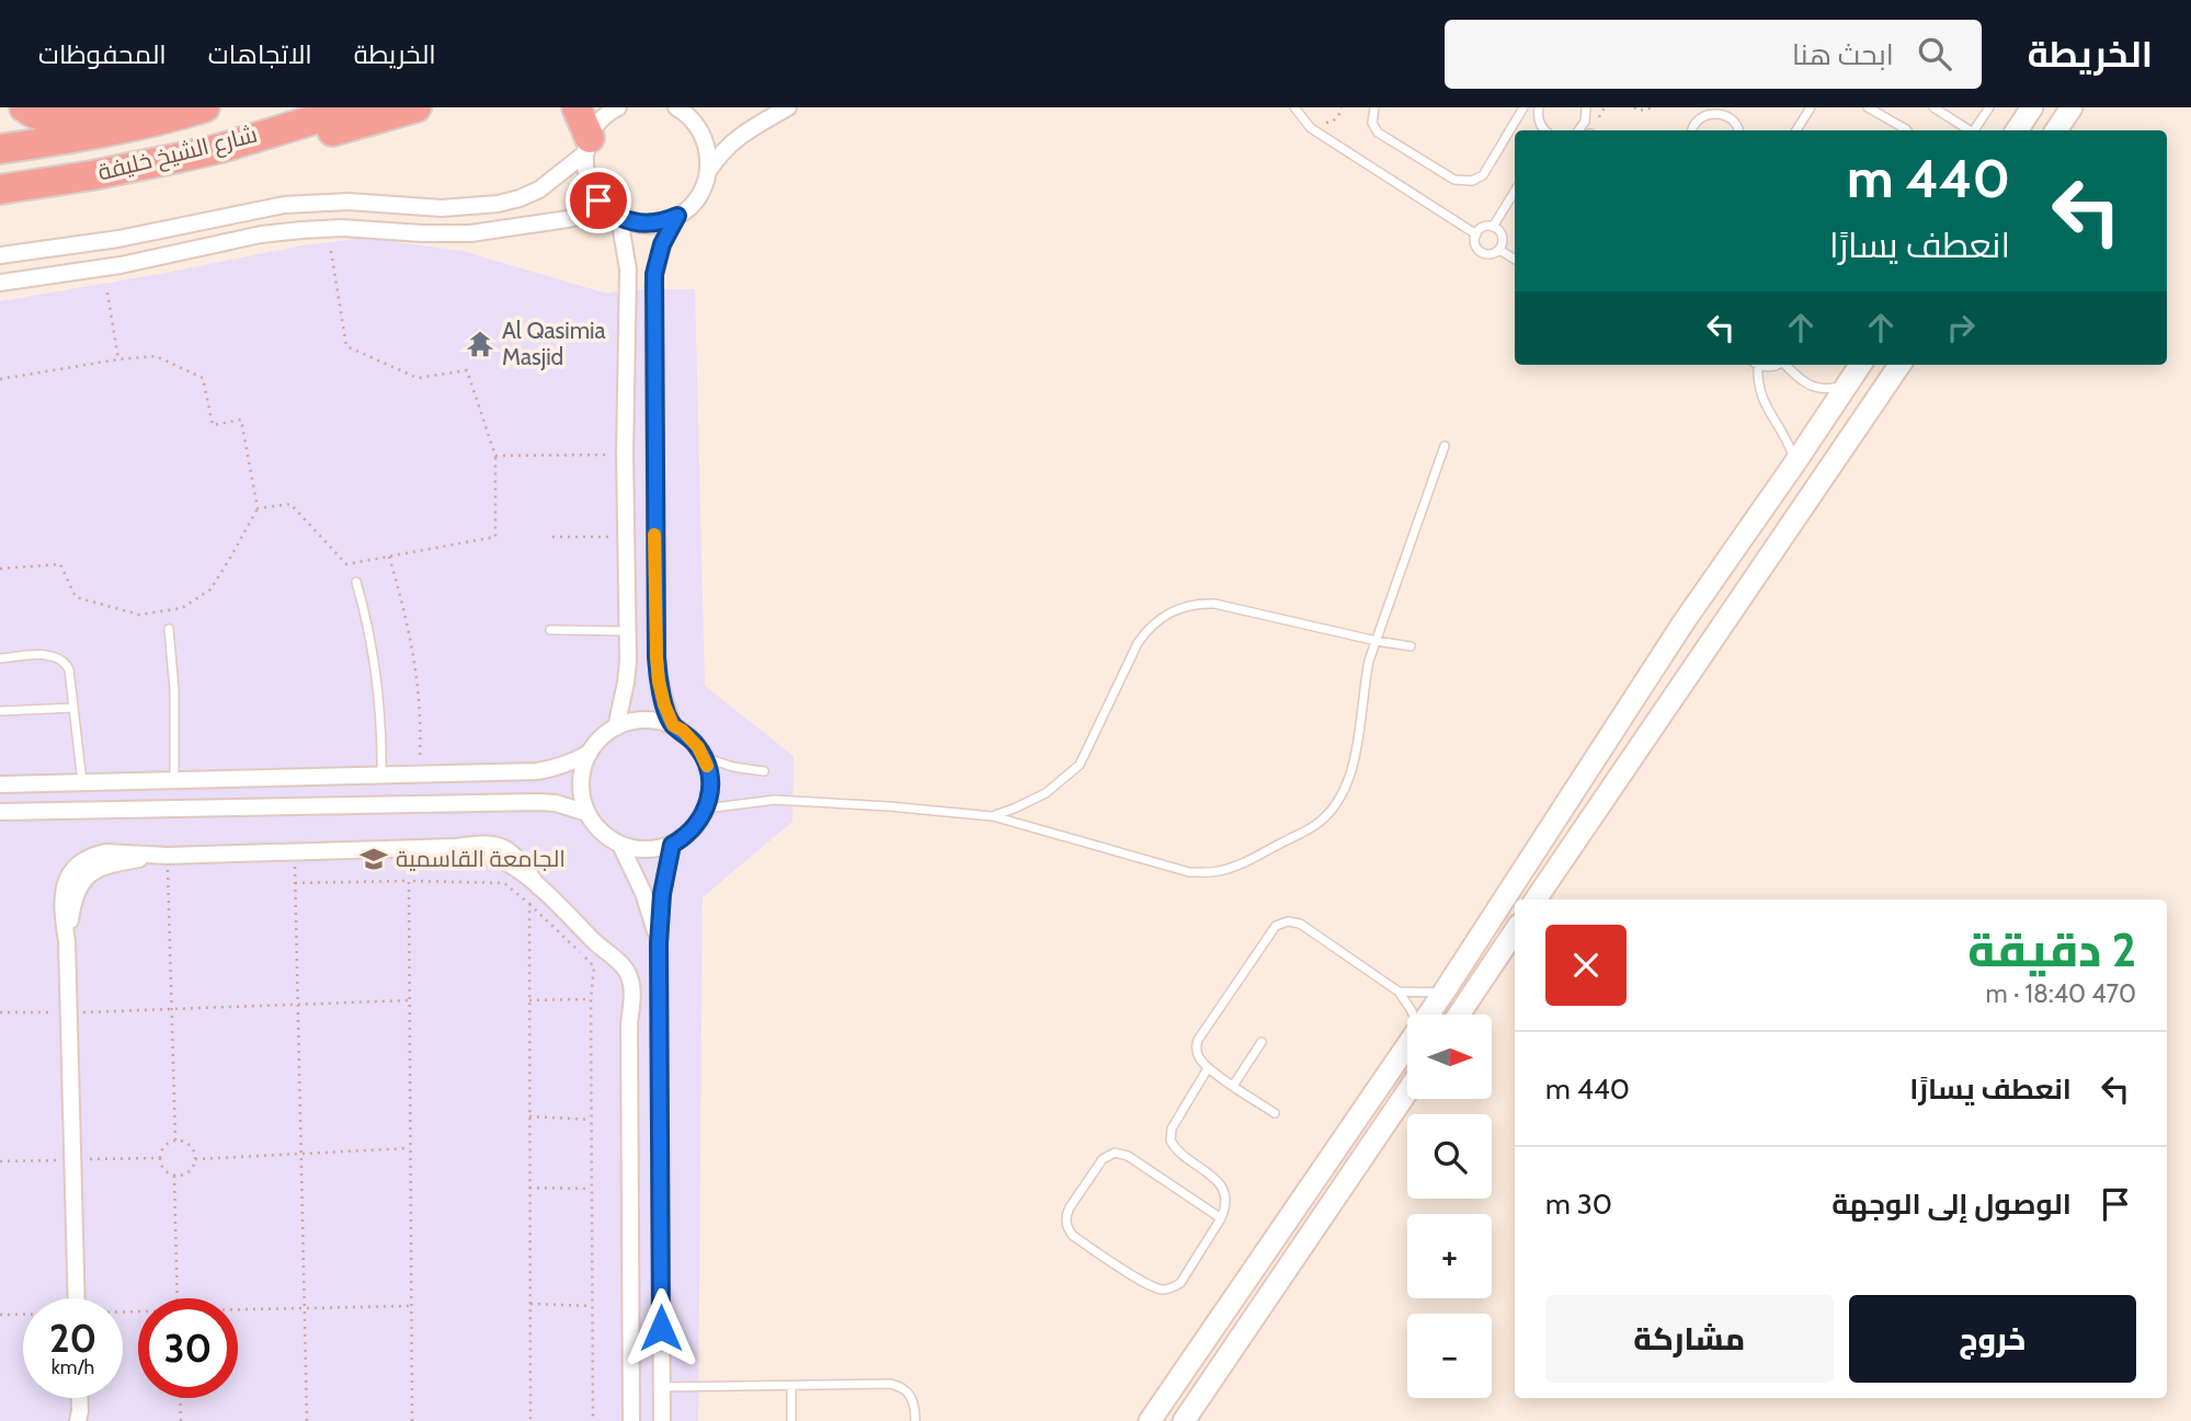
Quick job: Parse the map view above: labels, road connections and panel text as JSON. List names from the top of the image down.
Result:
{
  "streets": {
    "highway": ["شارع الشيخ خليفة"]
  },
  "places": {
    "temple": ["Al Qasimia Masjid"],
    "school or university": ["الجامعة القاسمية"]
  },
  "north": "right",
  "page": {
    "header": "الخريطة",
    "search": "ابحث هنا",
    "nav": ["الخريطة", "الاتجاهات", "المحفوظات"],
    "turn": ["440 m", "انعطف يسارًا"],
    "heading": ["2 دقيقة", "470 m · 18:40"],
    "map_buttons": ["+", "−"],
    "list": [
      {
        "name": "انعطف يسارًا",
        "value": "440 m"
      },
      {
        "name": "الوصول إلى الوجهة",
        "value": "30 m"
      }
    ],
    "buttons": ["خروج", "مشاركة"],
    "speed": "20 km/h",
    "limit": "30"
  }
}
